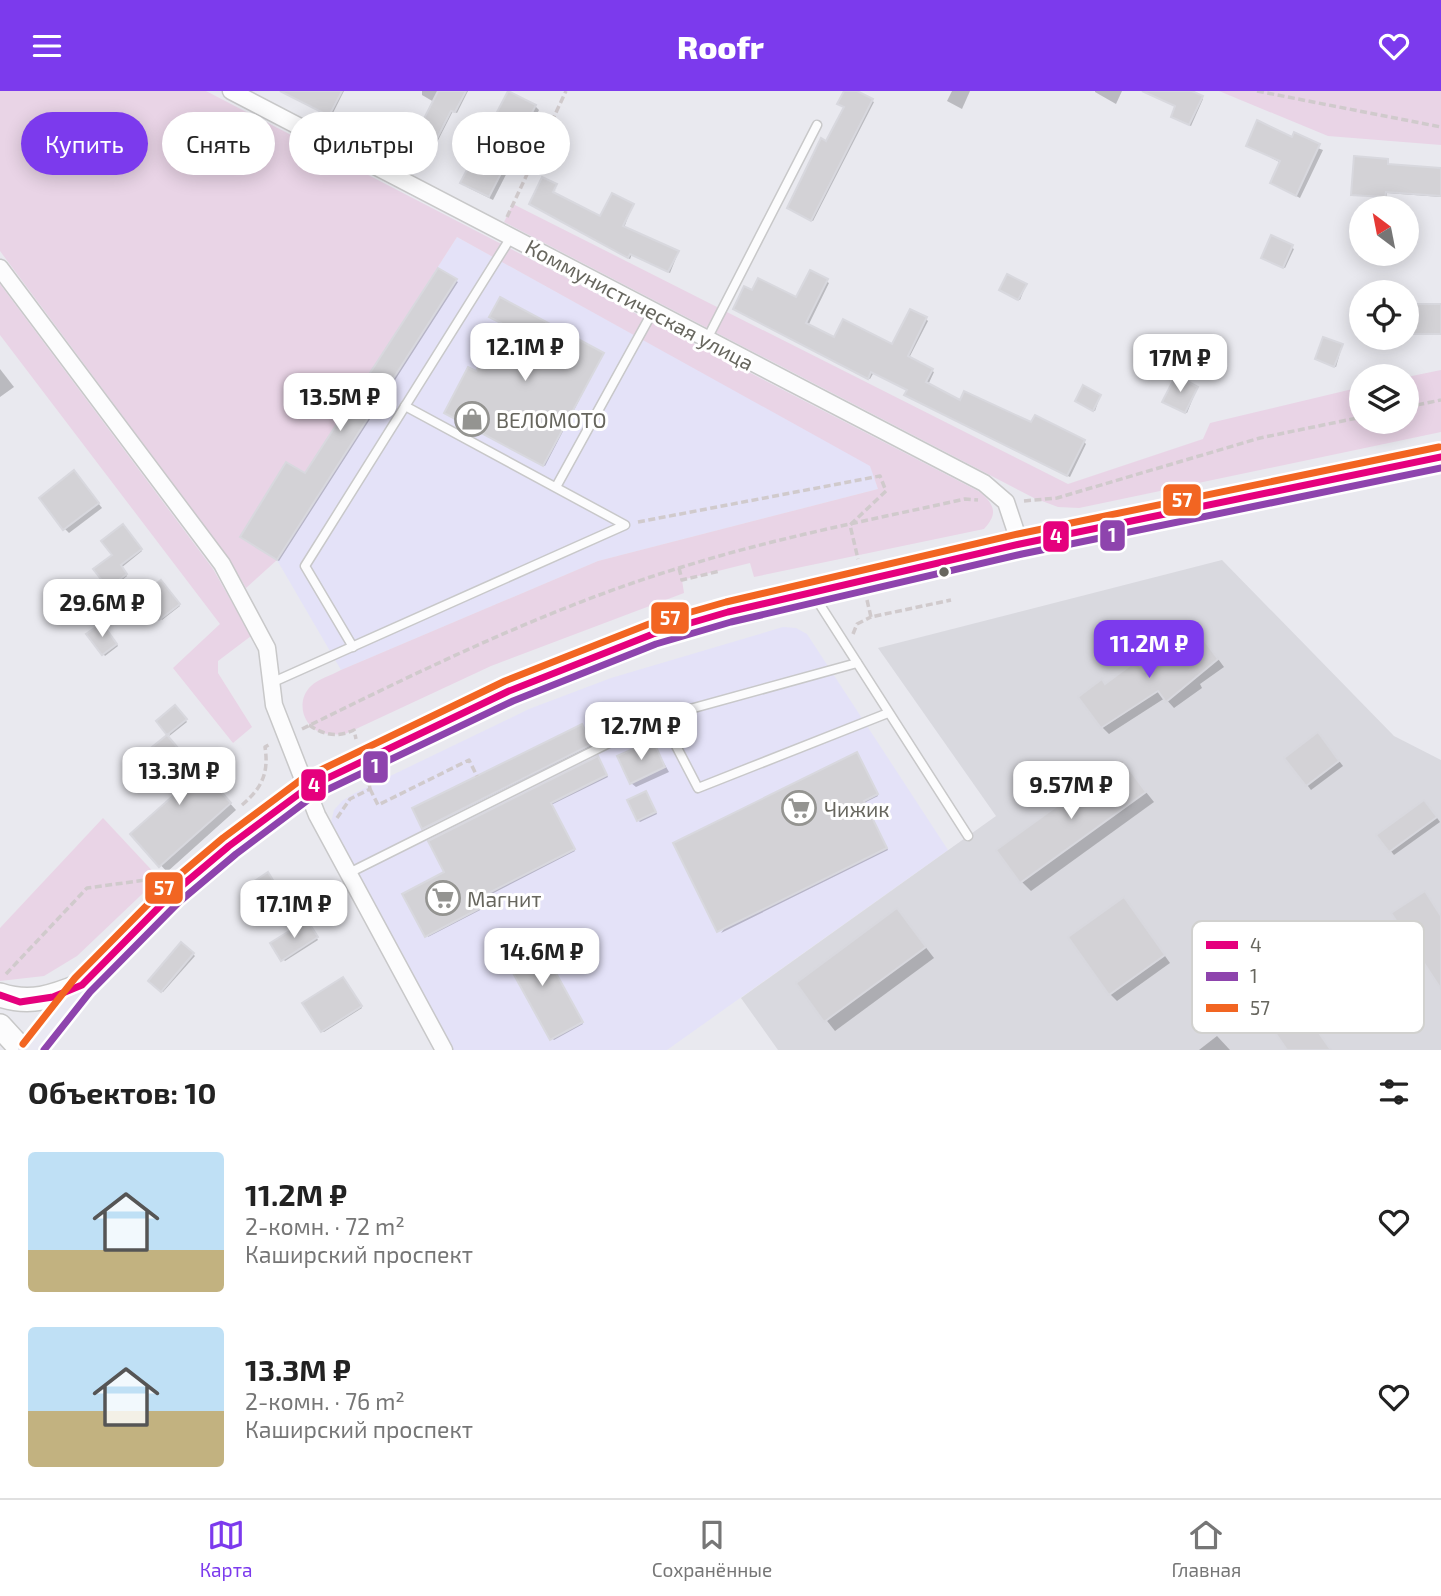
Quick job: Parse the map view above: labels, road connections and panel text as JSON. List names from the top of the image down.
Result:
{
  "streets": {
    "street": ["Коммунистическая улица"]
  },
  "places": {
    "shop": ["ВЕЛОМОТО"],
    "supermarket": ["Чижик", "Магнит"]
  },
  "lines": ["transit line 57", "transit line 4", "transit line 1"],
  "legend": ["4", "1", "57"],
  "north": "top left",
  "page": {
    "header": "Roofr",
    "chip": [
      "Купить",
      "Снять",
      "Фильтры",
      "Новое"
    ],
    "price": [
      "12.1M ₽",
      "17M ₽",
      "13.5M ₽",
      "29.6M ₽",
      "11.2M ₽",
      "12.7M ₽",
      "13.3M ₽",
      "9.57M ₽",
      "17.1M ₽",
      "14.6M ₽"
    ],
    "heading": "Объектов: 10",
    "list": [
      {
        "name": "11.2M ₽",
        "note": "2-комн. · 72 m² · Каширский проспект"
      },
      {
        "name": "13.3M ₽",
        "note": "2-комн. · 76 m² · Каширский проспект"
      }
    ],
    "tabs": ["Карта", "Сохранённые", "Главная"]
  }
}
